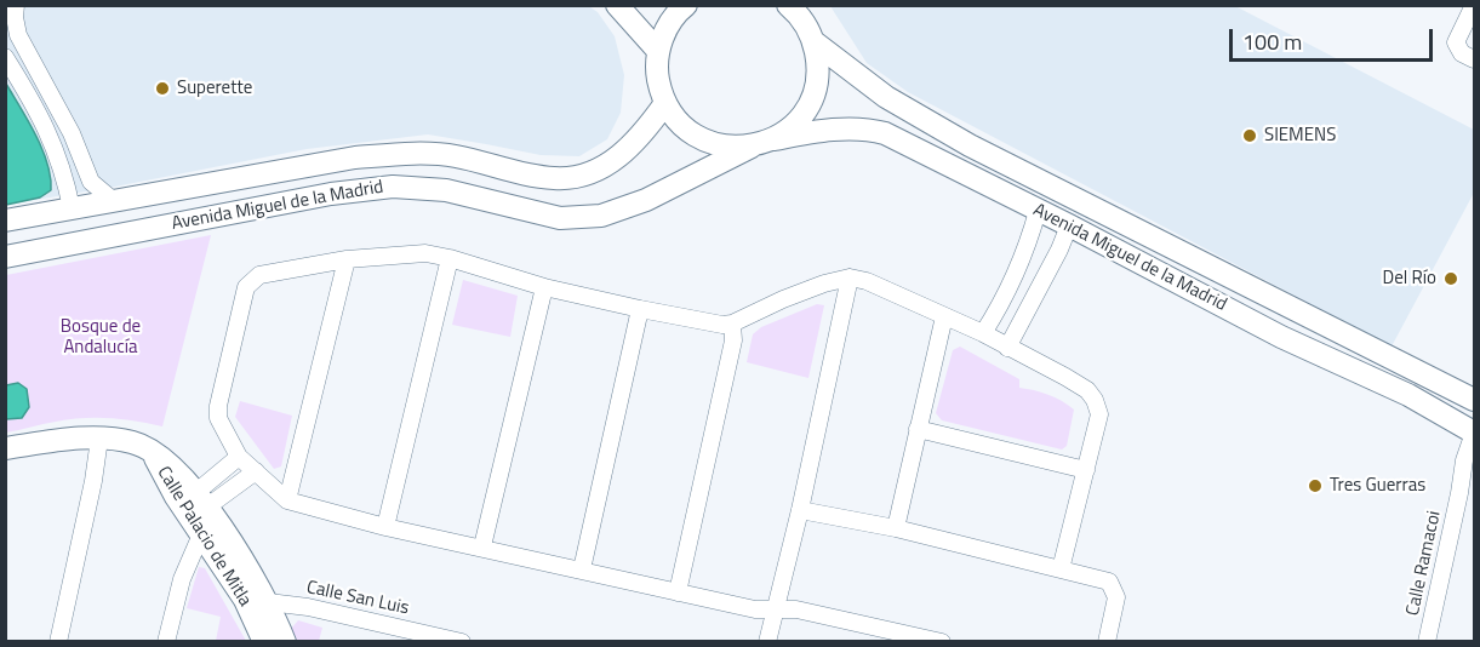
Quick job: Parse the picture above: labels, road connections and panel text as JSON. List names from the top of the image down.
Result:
{
  "streets": {
    "main road": ["Avenida Miguel de la Madrid", "Calle Palacio de Mitla"],
    "street": ["Calle Ramacoi", "Calle San Luis"]
  },
  "crossings": [
    ["Avenida Miguel de la Madrid", "Calle Ramacoi"],
    ["Calle Palacio de Mitla", "Calle San Luis"]
  ],
  "parks": ["Bosque de Andalucía"],
  "places": [
    "Superette",
    "SIEMENS",
    "Del Río",
    "Tres Guerras"
  ],
  "scale_bar": "100 m"
}
